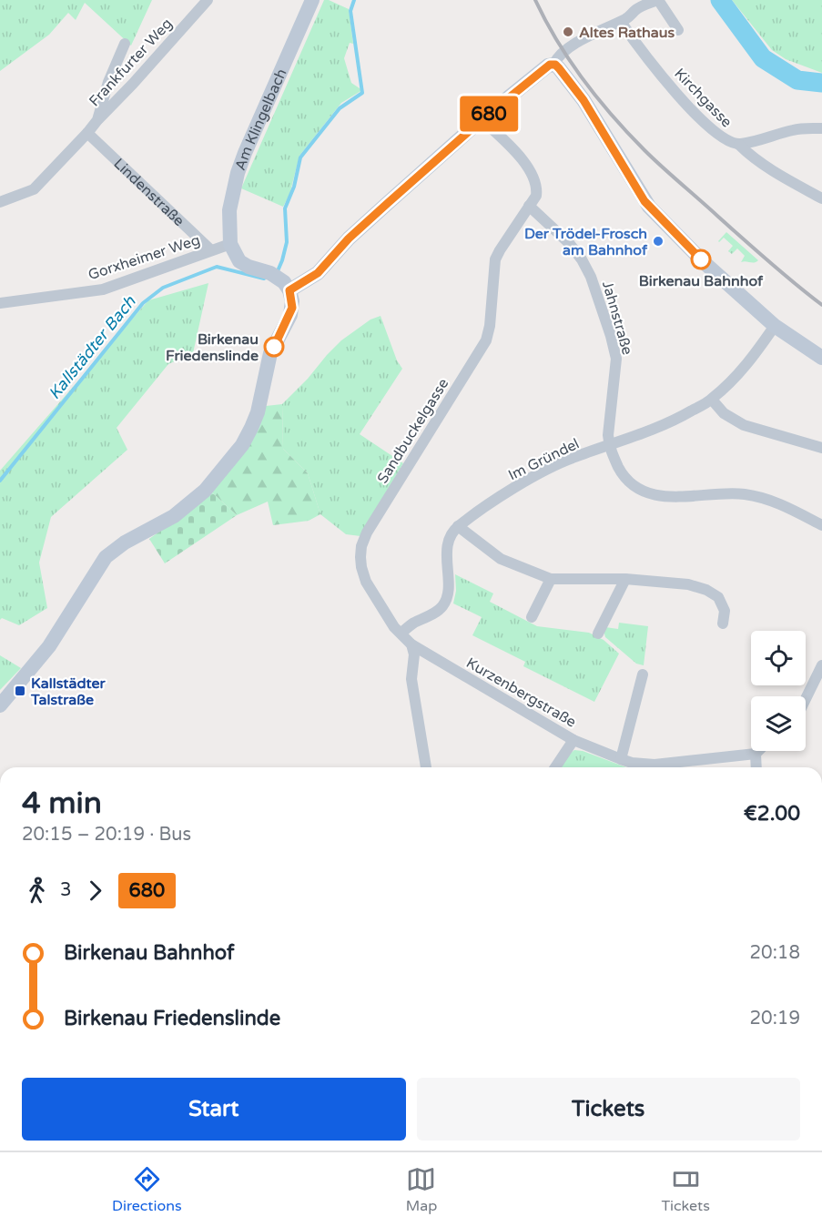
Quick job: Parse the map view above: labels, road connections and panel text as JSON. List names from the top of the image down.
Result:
{
  "streets": {
    "main road": ["Am Klingelbach"],
    "street": [
      "Frankfurter Weg",
      "Kirchgasse",
      "Lindenstraße",
      "Gorxheimer Weg",
      "Jahnstraße",
      "Sandbuckelgasse",
      "Im Gründel",
      "Kurzenbergstraße"
    ]
  },
  "crossings": [
    ["Frankfurter Weg", "Lindenstraße"],
    ["Am Klingelbach", "Gorxheimer Weg"],
    ["Lindenstraße", "Gorxheimer Weg"],
    ["Jahnstraße", "Sandbuckelgasse"],
    ["Jahnstraße", "Im Gründel"],
    ["Sandbuckelgasse", "Kurzenbergstraße"]
  ],
  "water": ["Kallstädter Bach"],
  "places": {
    "other": [
      "Altes Rathaus",
      "Der Trödel-Frosch am Bahnhof",
      "Birkenau Bahnhof",
      "Birkenau Friedenslinde"
    ],
    "transit": ["Kallstädter Talstraße"]
  },
  "lines": ["bus line 680"],
  "page": {
    "on_map": "680",
    "heading": ["4 min", "20:15 – 20:19 · Bus", "€2.00"],
    "legs": ["3", "680"],
    "list": [
      {
        "name": "Birkenau Bahnhof",
        "value": "20:18"
      },
      {
        "name": "Birkenau Friedenslinde",
        "value": "20:19"
      }
    ],
    "buttons": ["Start", "Tickets"],
    "tabs": ["Directions", "Map", "Tickets"]
  }
}
